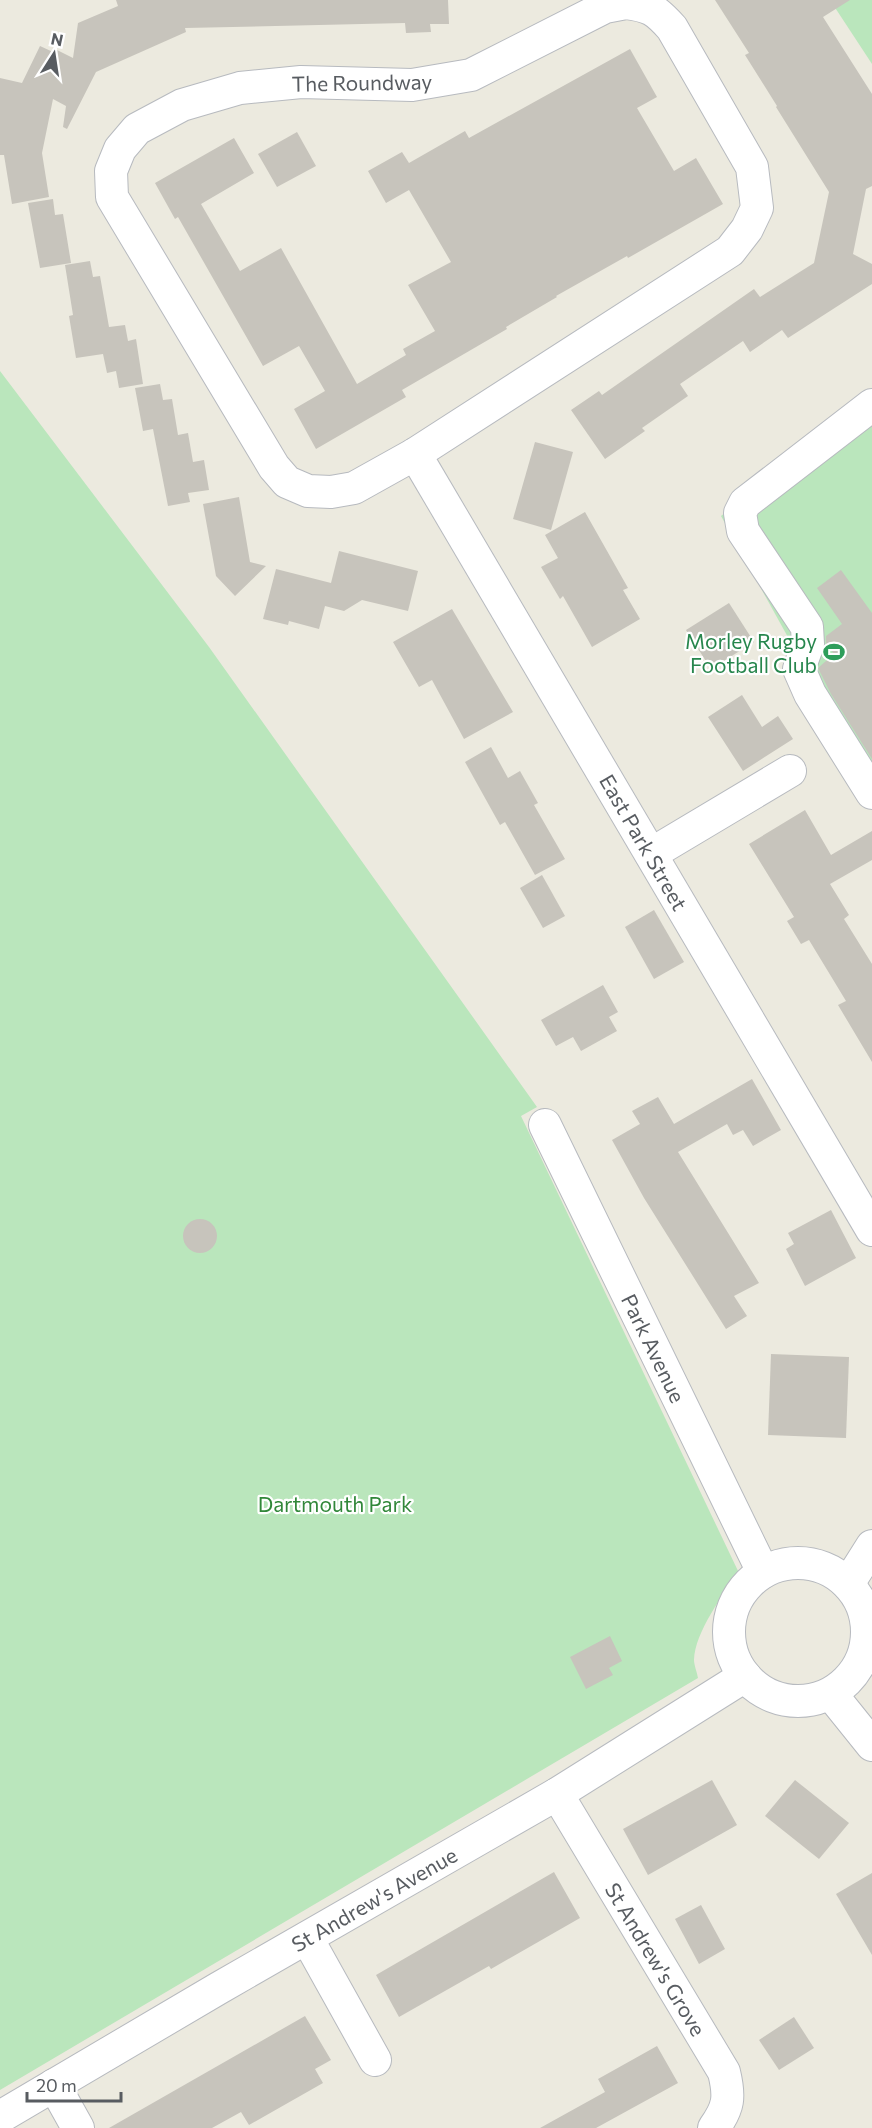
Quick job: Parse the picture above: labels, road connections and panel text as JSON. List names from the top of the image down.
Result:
{
  "streets": {
    "street": [
      "The Roundway",
      "East Park Street",
      "Park Avenue",
      "St Andrew's Avenue",
      "St Andrew's Grove"
    ]
  },
  "crossings": [
    ["The Roundway", "East Park Street"],
    ["Park Avenue", "St Andrew's Avenue"],
    ["St Andrew's Avenue", "St Andrew's Grove"]
  ],
  "parks": ["Dartmouth Park"],
  "places": {
    "sports": ["Morley Rugby Football Club"]
  },
  "scale_bar": "20 m",
  "north": "top"
}
